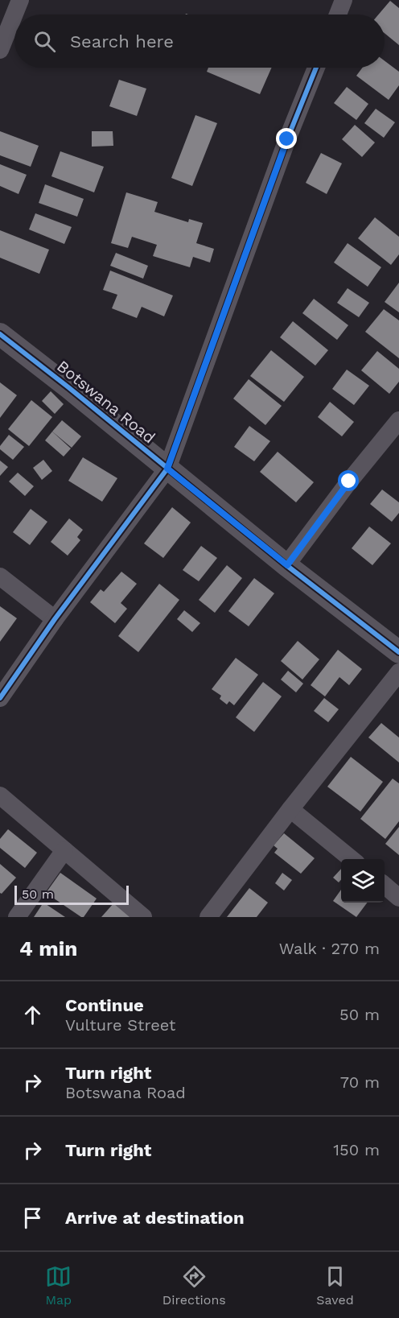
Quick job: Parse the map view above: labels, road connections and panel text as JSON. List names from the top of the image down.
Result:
{
  "streets": {
    "street": ["Botswana Road"]
  },
  "scale_bar": "50 m",
  "page": {
    "search": "Search here",
    "scale": "50 m",
    "heading": ["4 min", "Walk · 270 m"],
    "list": [
      ["Continue", "Vulture Street", "50 m"],
      ["Turn right", "Botswana Road", "70 m"],
      ["Turn right", "150 m"],
      "Arrive at destination"
    ],
    "nav": ["Map", "Directions", "Saved"]
  }
}
